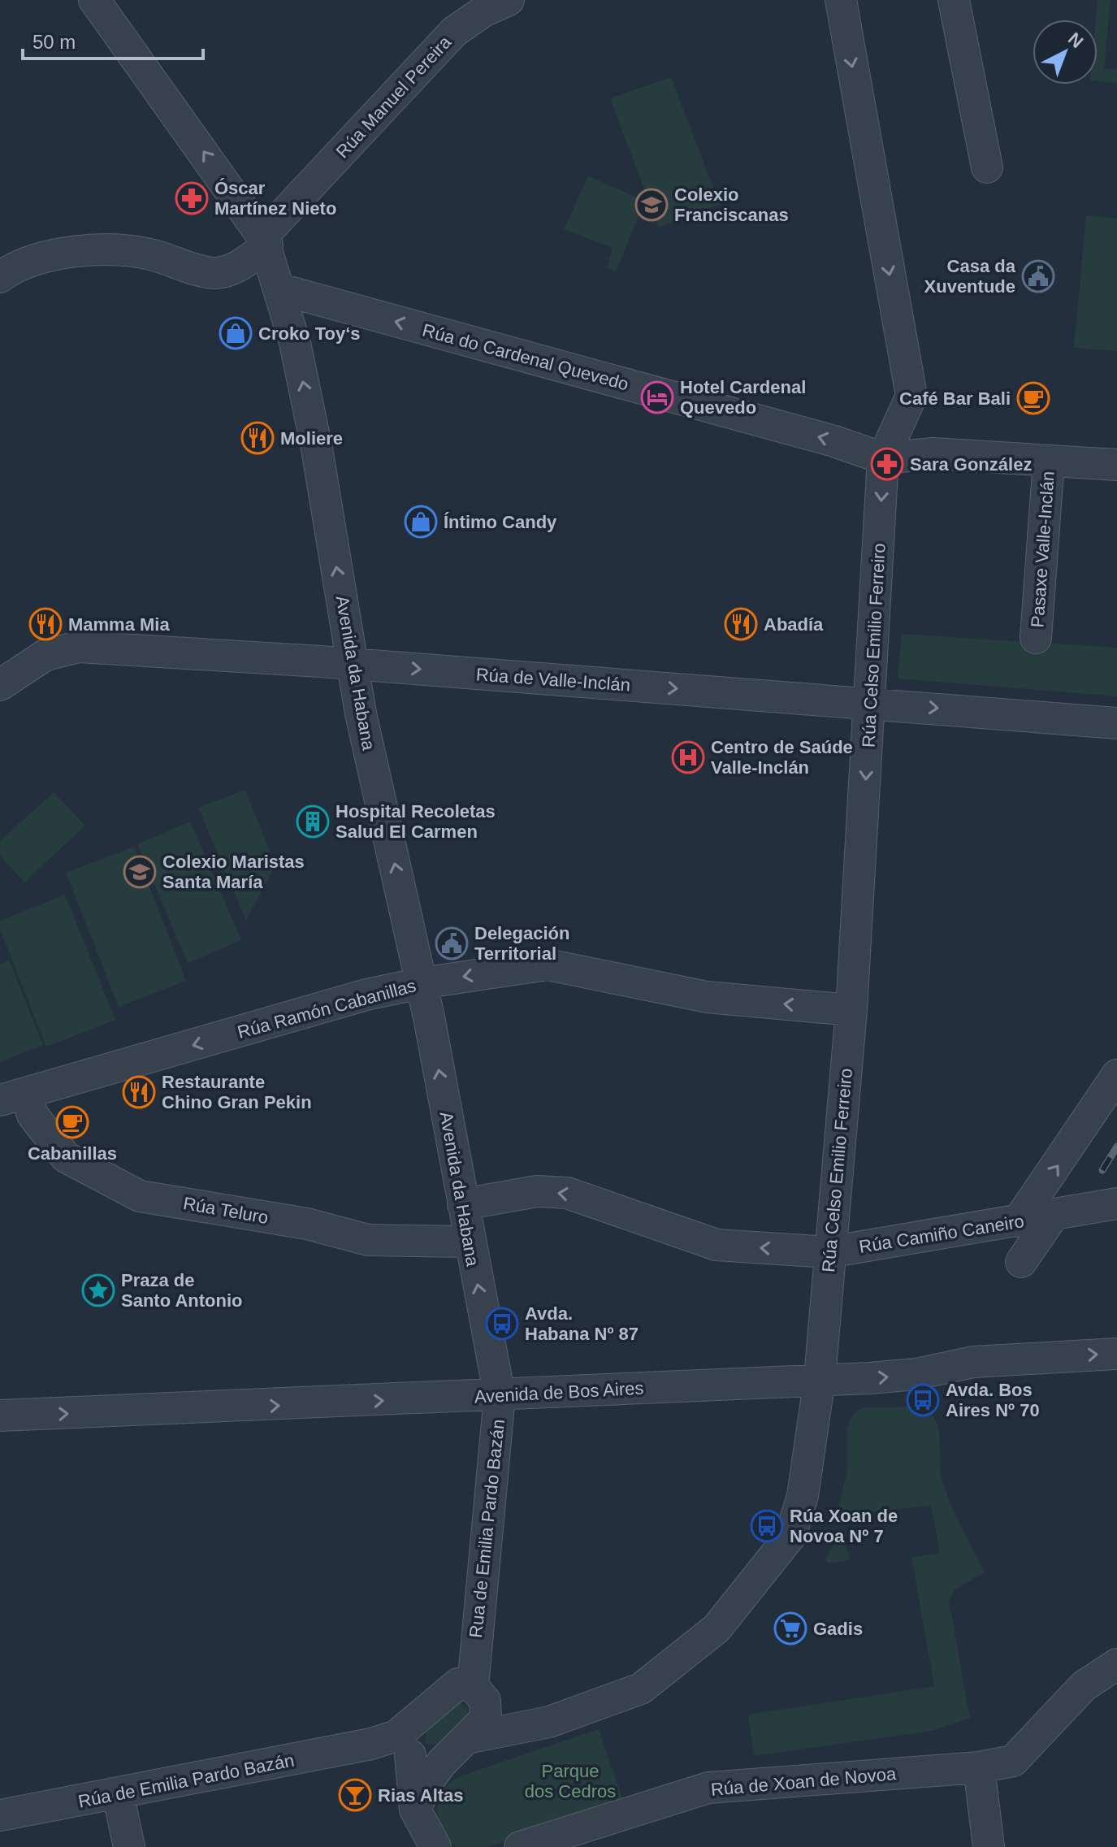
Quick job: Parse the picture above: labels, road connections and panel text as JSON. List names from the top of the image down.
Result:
{
  "streets": {
    "street": [
      "Rúa Manuel Pereira",
      "Rúa do Cardenal Quevedo",
      "Pasaxe Valle-Inclán",
      "Rúa Celso Emilio Ferreiro",
      "Avenida da Habana",
      "Rúa de Valle-Inclán",
      "Rúa Ramón Cabanillas",
      "Rúa Teluro",
      "Rúa Camiño Caneiro",
      "Avenida de Bos Aires",
      "Rua de Emilia Pardo Bazán",
      "Rúa de Emilia Pardo Bazán",
      "Rúa de Xoan de Novoa"
    ]
  },
  "crossings": [
    ["Rúa Manuel Pereira", "Avenida da Habana"],
    ["Rúa do Cardenal Quevedo", "Rúa Celso Emilio Ferreiro"],
    ["Rúa do Cardenal Quevedo", "Avenida da Habana"],
    ["Rúa Celso Emilio Ferreiro", "Rúa de Valle-Inclán"],
    ["Rúa Celso Emilio Ferreiro", "Rúa Ramón Cabanillas"],
    ["Rúa Celso Emilio Ferreiro", "Rúa Camiño Caneiro"],
    ["Rúa Celso Emilio Ferreiro", "Avenida de Bos Aires"],
    ["Avenida da Habana", "Rúa de Valle-Inclán"],
    ["Avenida da Habana", "Rúa Ramón Cabanillas"],
    ["Avenida da Habana", "Rúa Teluro"],
    ["Avenida da Habana", "Rúa Camiño Caneiro"],
    ["Avenida da Habana", "Avenida de Bos Aires"],
    ["Avenida da Habana", "Rua de Emilia Pardo Bazán"],
    ["Rúa Ramón Cabanillas", "Rúa Teluro"],
    ["Avenida de Bos Aires", "Rua de Emilia Pardo Bazán"],
    ["Rua de Emilia Pardo Bazán", "Rúa de Emilia Pardo Bazán"]
  ],
  "one_way": [
    "Rúa do Cardenal Quevedo",
    "Rúa Celso Emilio Ferreiro",
    "Avenida da Habana",
    "Rúa Ramón Cabanillas",
    "Rúa Camiño Caneiro",
    "Avenida de Bos Aires"
  ],
  "parks": ["Parque dos Cedros"],
  "places": {
    "pharmacy": ["Óscar Martínez Nieto", "Sara González"],
    "school or university": ["Colexio Franciscanas", "Colexio Maristas Santa María"],
    "public building": ["Casa da Xuventude", "Delegación Territorial"],
    "shop": ["Croko Toy‘s", "Íntimo Candy"],
    "hotel": ["Hotel Cardenal Quevedo"],
    "cafe": ["Café Bar Bali", "Cabanillas"],
    "restaurant": [
      "Moliere",
      "Mamma Mia",
      "Abadía",
      "Restaurante Chino Gran Pekin"
    ],
    "hospital": ["Centro de Saúde Valle-Inclán"],
    "building": ["Hospital Recoletas Salud El Carmen"],
    "place": ["Praza de Santo Antonio"],
    "bus stop": ["Avda. Habana Nº 87", "Avda. Bos Aires Nº 70", "Rúa Xoan de Novoa Nº 7"],
    "supermarket": ["Gadis"],
    "bar": ["Rias Altas"]
  },
  "scale_bar": "50 m",
  "north": "top right"
}
